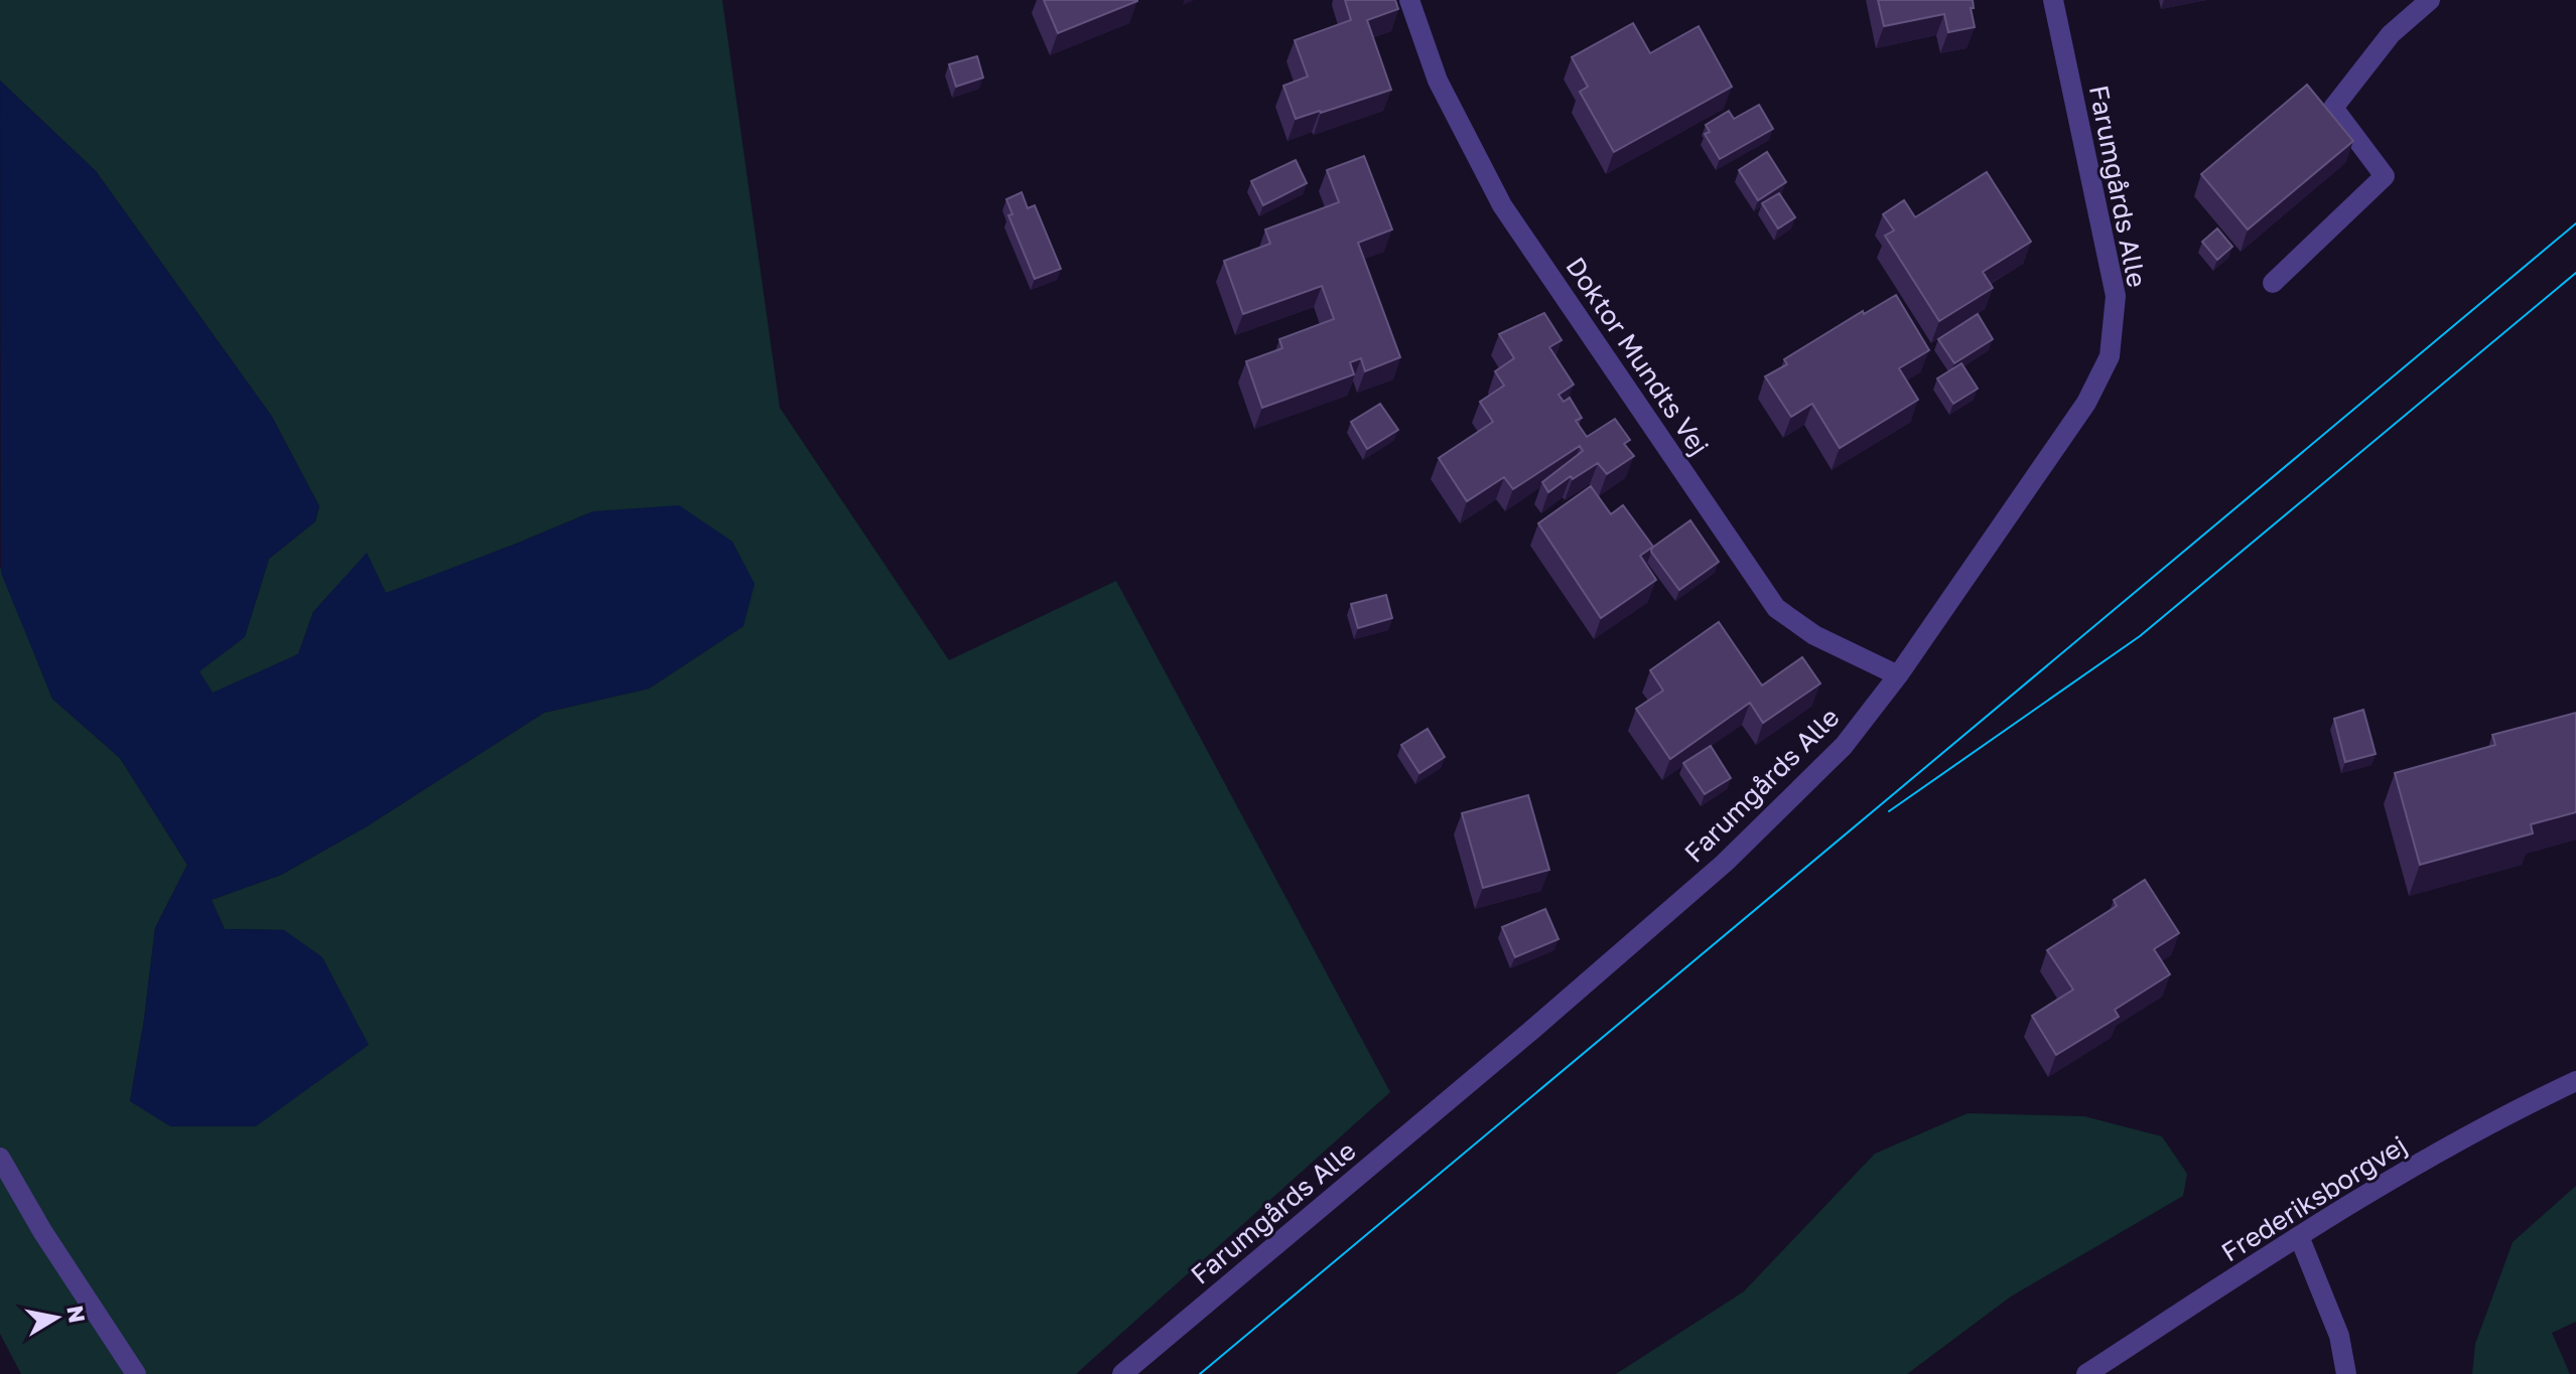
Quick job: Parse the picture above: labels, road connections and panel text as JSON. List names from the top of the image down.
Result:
{
  "streets": {
    "street": ["Farumgårds Alle", "Doktor Mundts Vej", "Frederiksborgvej"]
  },
  "crossings": [
    ["Farumgårds Alle", "Doktor Mundts Vej"]
  ],
  "north": "right"
}
